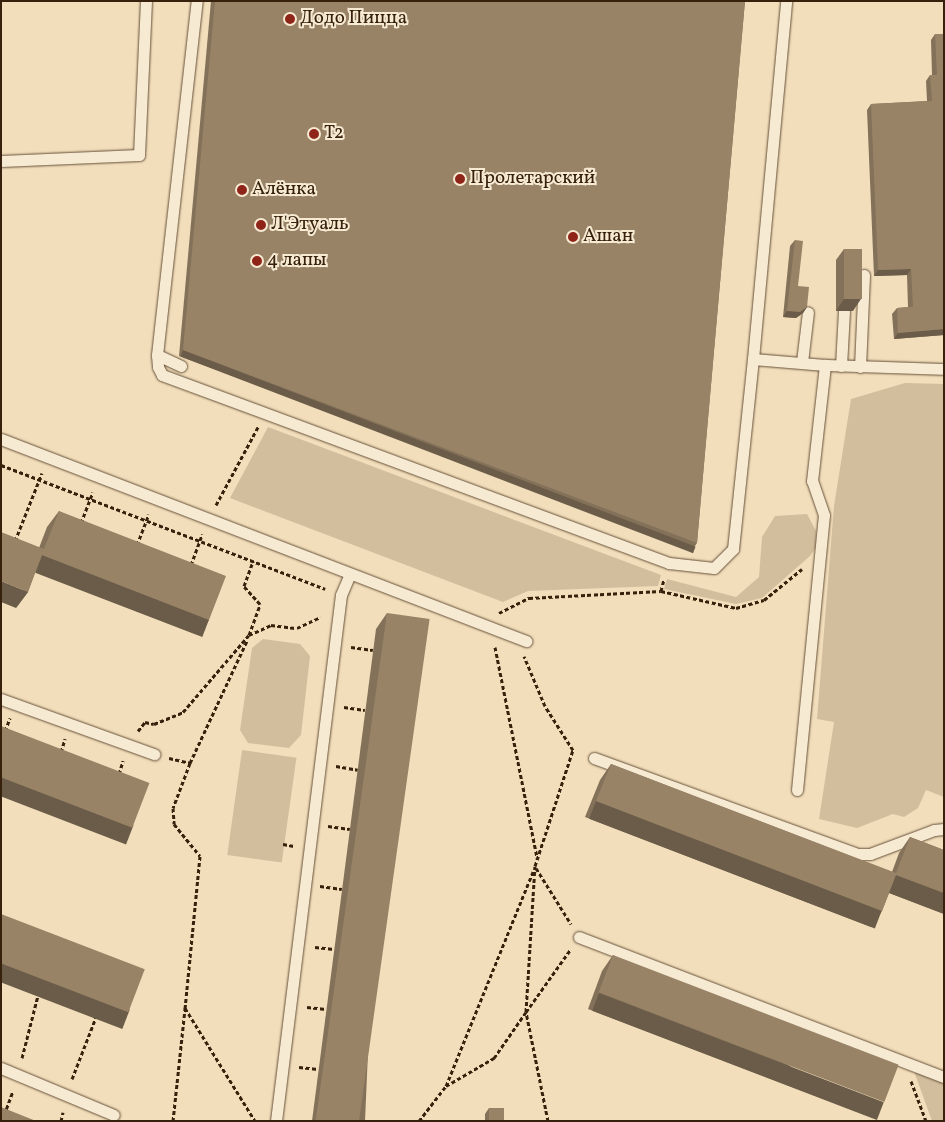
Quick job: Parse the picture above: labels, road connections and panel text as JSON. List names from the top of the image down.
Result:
{
  "places": [
    "Додо Пицца",
    "T2",
    "Пролетарский",
    "Алёнка",
    "Л'Этуаль",
    "Ашан",
    "4 лапы"
  ]
}
